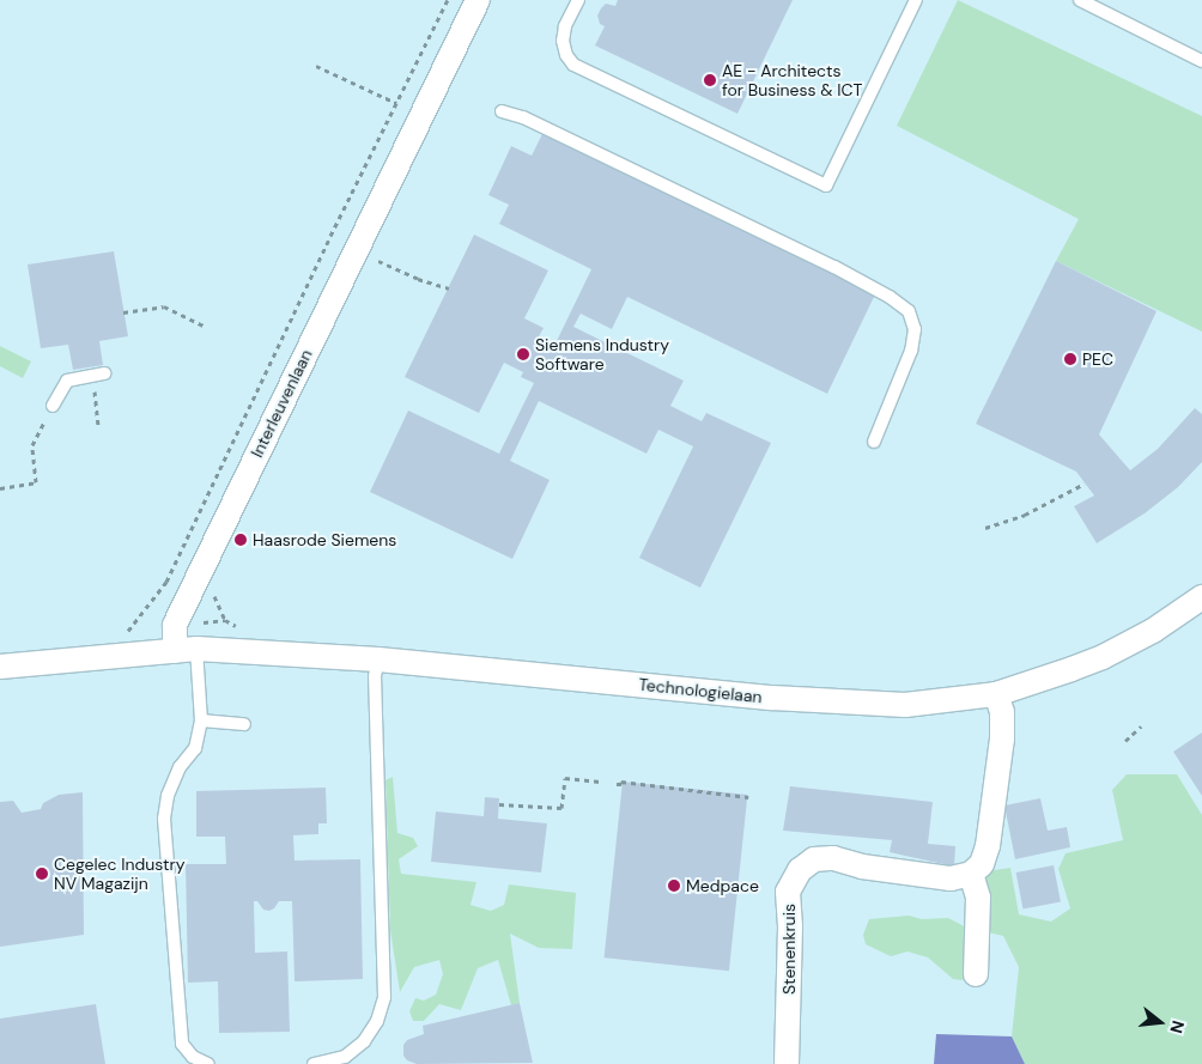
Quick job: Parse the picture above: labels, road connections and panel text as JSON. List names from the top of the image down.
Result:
{
  "streets": {
    "street": ["Interleuvenlaan", "Technologielaan", "Stenenkruis"]
  },
  "crossings": [
    ["Interleuvenlaan", "Technologielaan"]
  ],
  "places": [
    "AE - Architects for Business & ICT",
    "Siemens Industry Software",
    "PEC",
    "Haasrode Siemens",
    "Cegelec Industry NV Magazijn",
    "Medpace"
  ],
  "north": "right"
}
